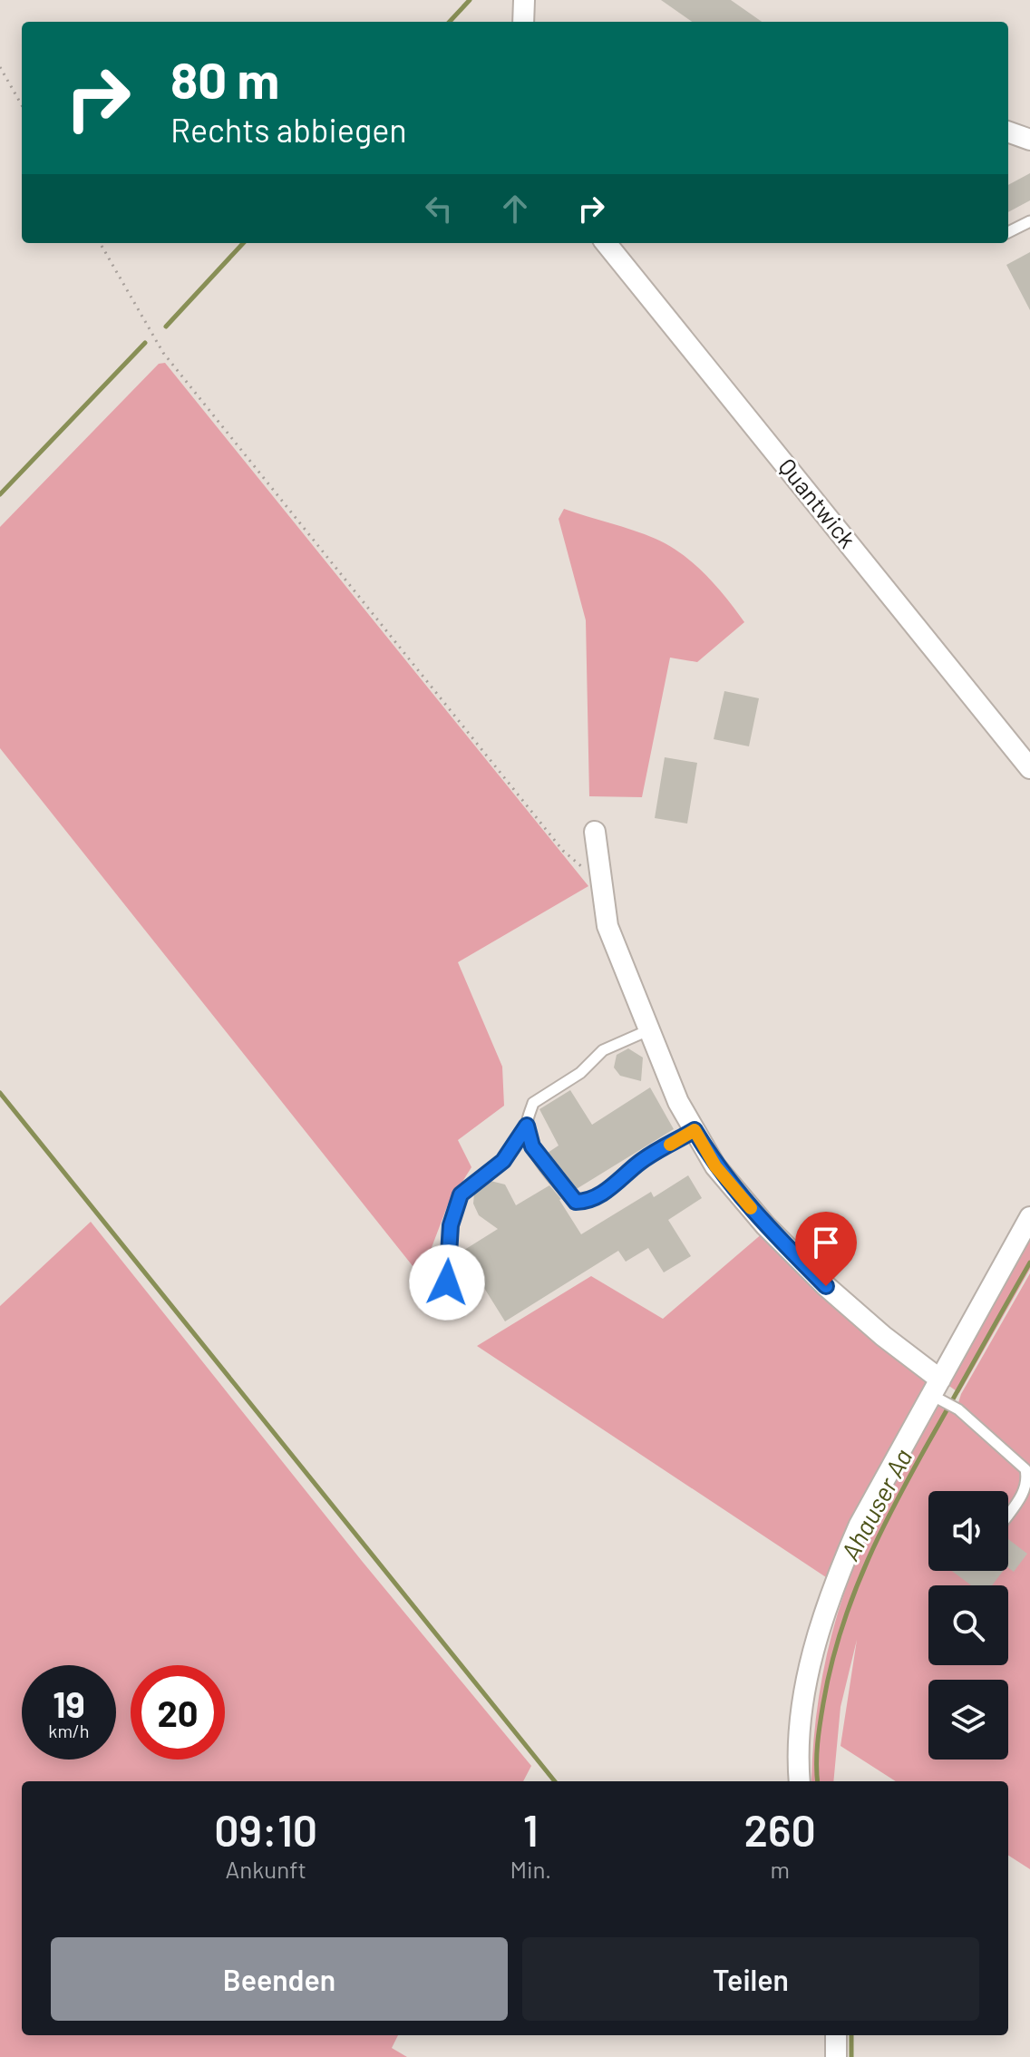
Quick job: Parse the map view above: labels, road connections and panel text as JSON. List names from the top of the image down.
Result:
{
  "streets": {
    "street": ["Quantwick"]
  },
  "water": ["Ahauser Aa"],
  "page": {
    "turn": ["80 m", "Rechts abbiegen"],
    "speed": "19 km/h",
    "limit": "20",
    "eta": [
      "09:10",
      "Ankunft",
      "1",
      "Min.",
      "260",
      "m"
    ],
    "buttons": ["Beenden", "Teilen"]
  }
}
